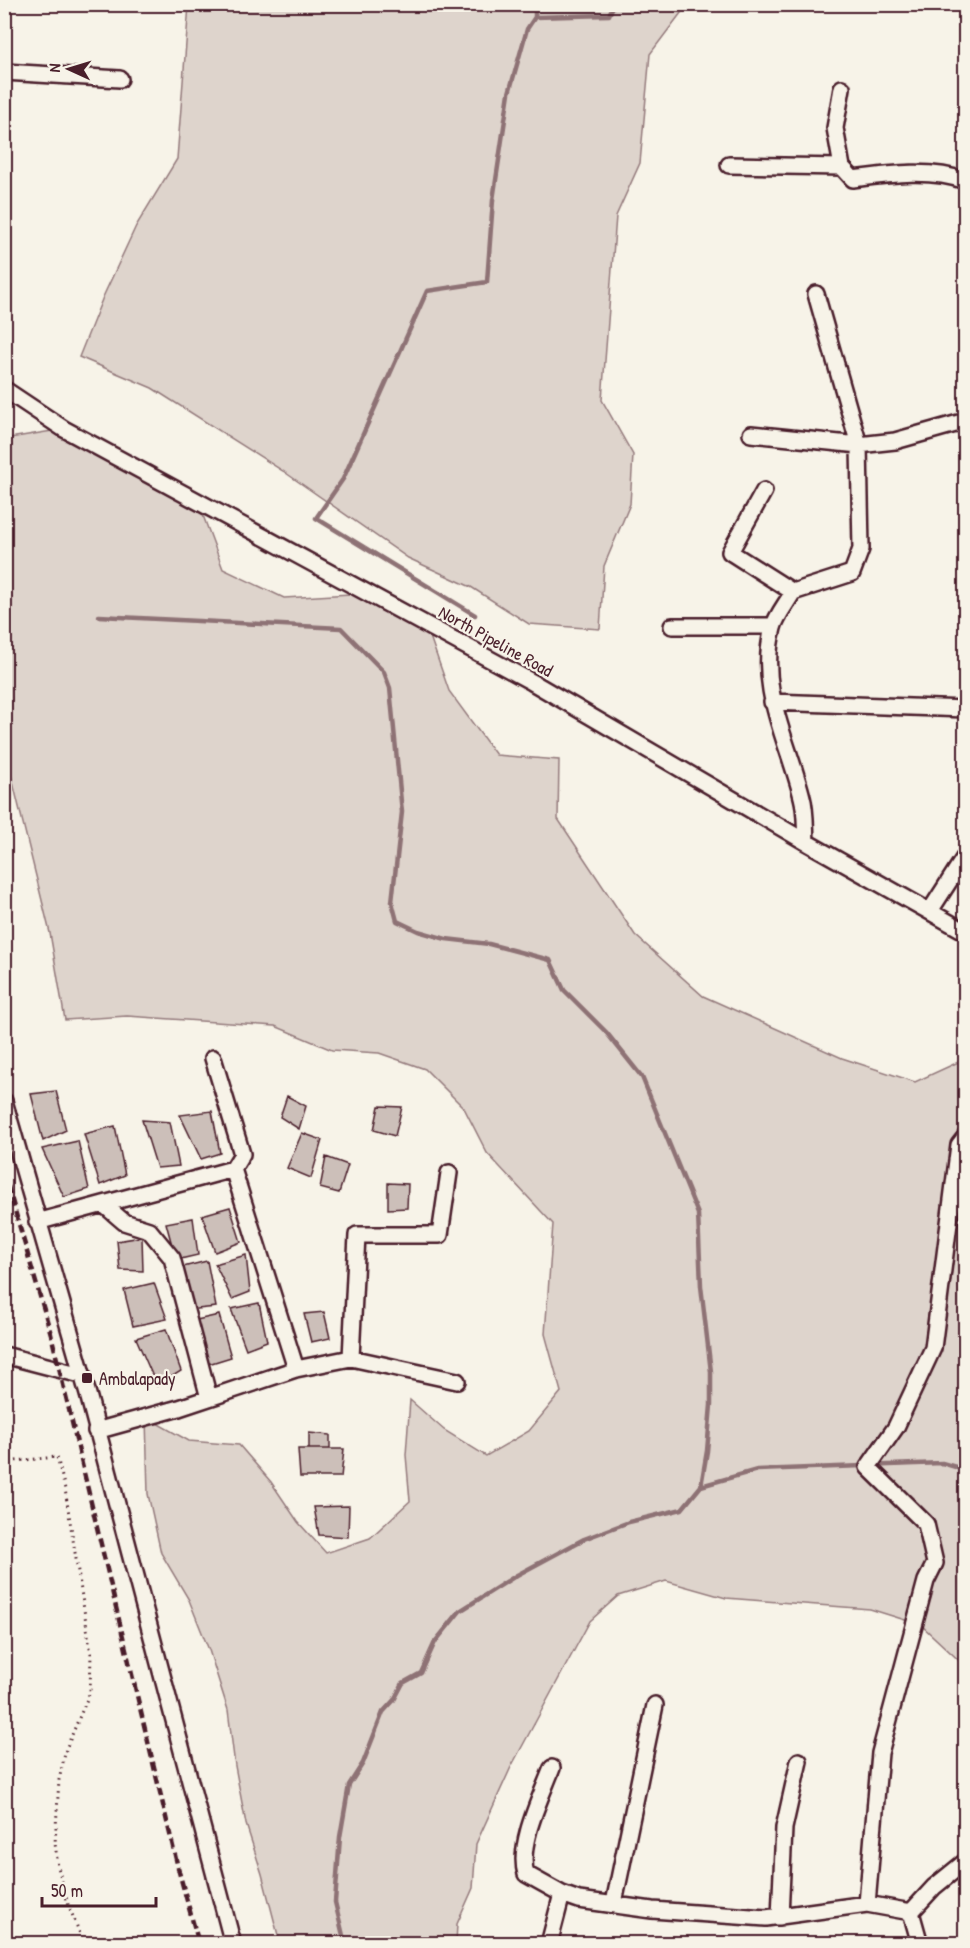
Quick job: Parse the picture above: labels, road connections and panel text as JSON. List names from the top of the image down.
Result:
{
  "streets": {
    "street": ["North Pipeline Road"]
  },
  "places": {
    "transit": ["Ambalapady"]
  },
  "scale_bar": "50 m",
  "north": "left"
}
